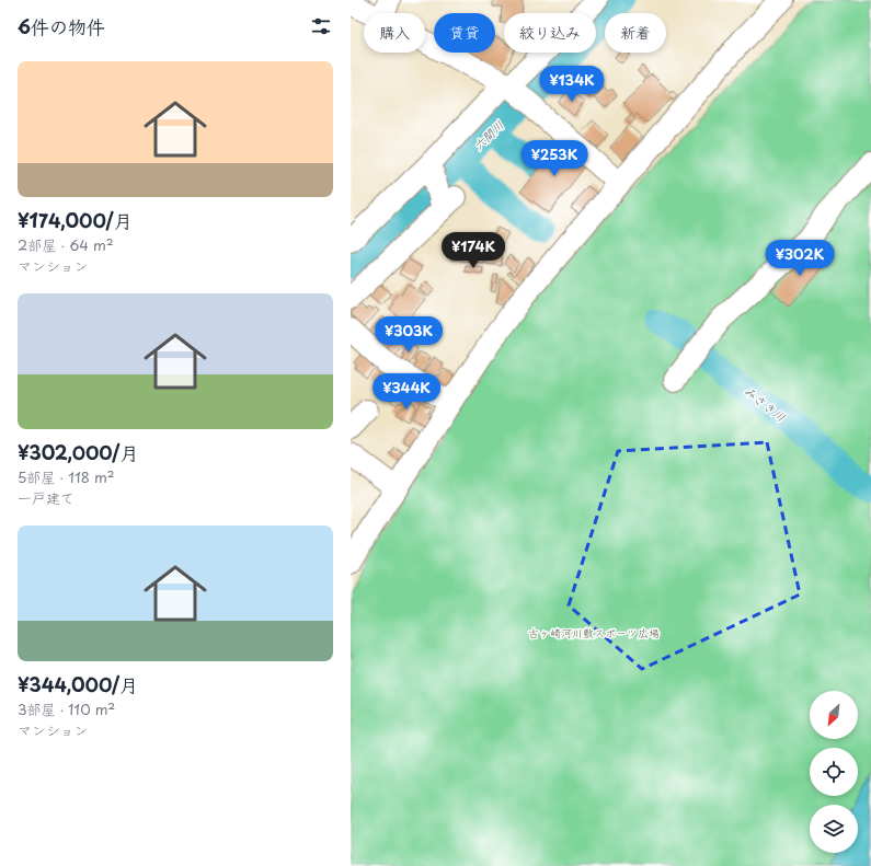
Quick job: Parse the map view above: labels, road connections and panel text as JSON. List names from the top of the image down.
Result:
{
  "water": ["六間川", "みさき川"],
  "parks": ["古ヶ崎河川敷スポーツ広場"],
  "north": "bottom left",
  "page": {
    "heading": "6件の物件",
    "chip": [
      "購入",
      "賃貸",
      "絞り込み",
      "新着"
    ],
    "list": [
      {
        "name": "¥174,000/月",
        "note": "2部屋 · 64 m² · マンション"
      },
      {
        "name": "¥302,000/月",
        "note": "5部屋 · 118 m² · 一戸建て"
      },
      {
        "name": "¥344,000/月",
        "note": "3部屋 · 110 m² · マンション"
      }
    ],
    "price": [
      "¥134K",
      "¥253K",
      "¥174K",
      "¥302K",
      "¥303K",
      "¥344K"
    ]
  }
}
